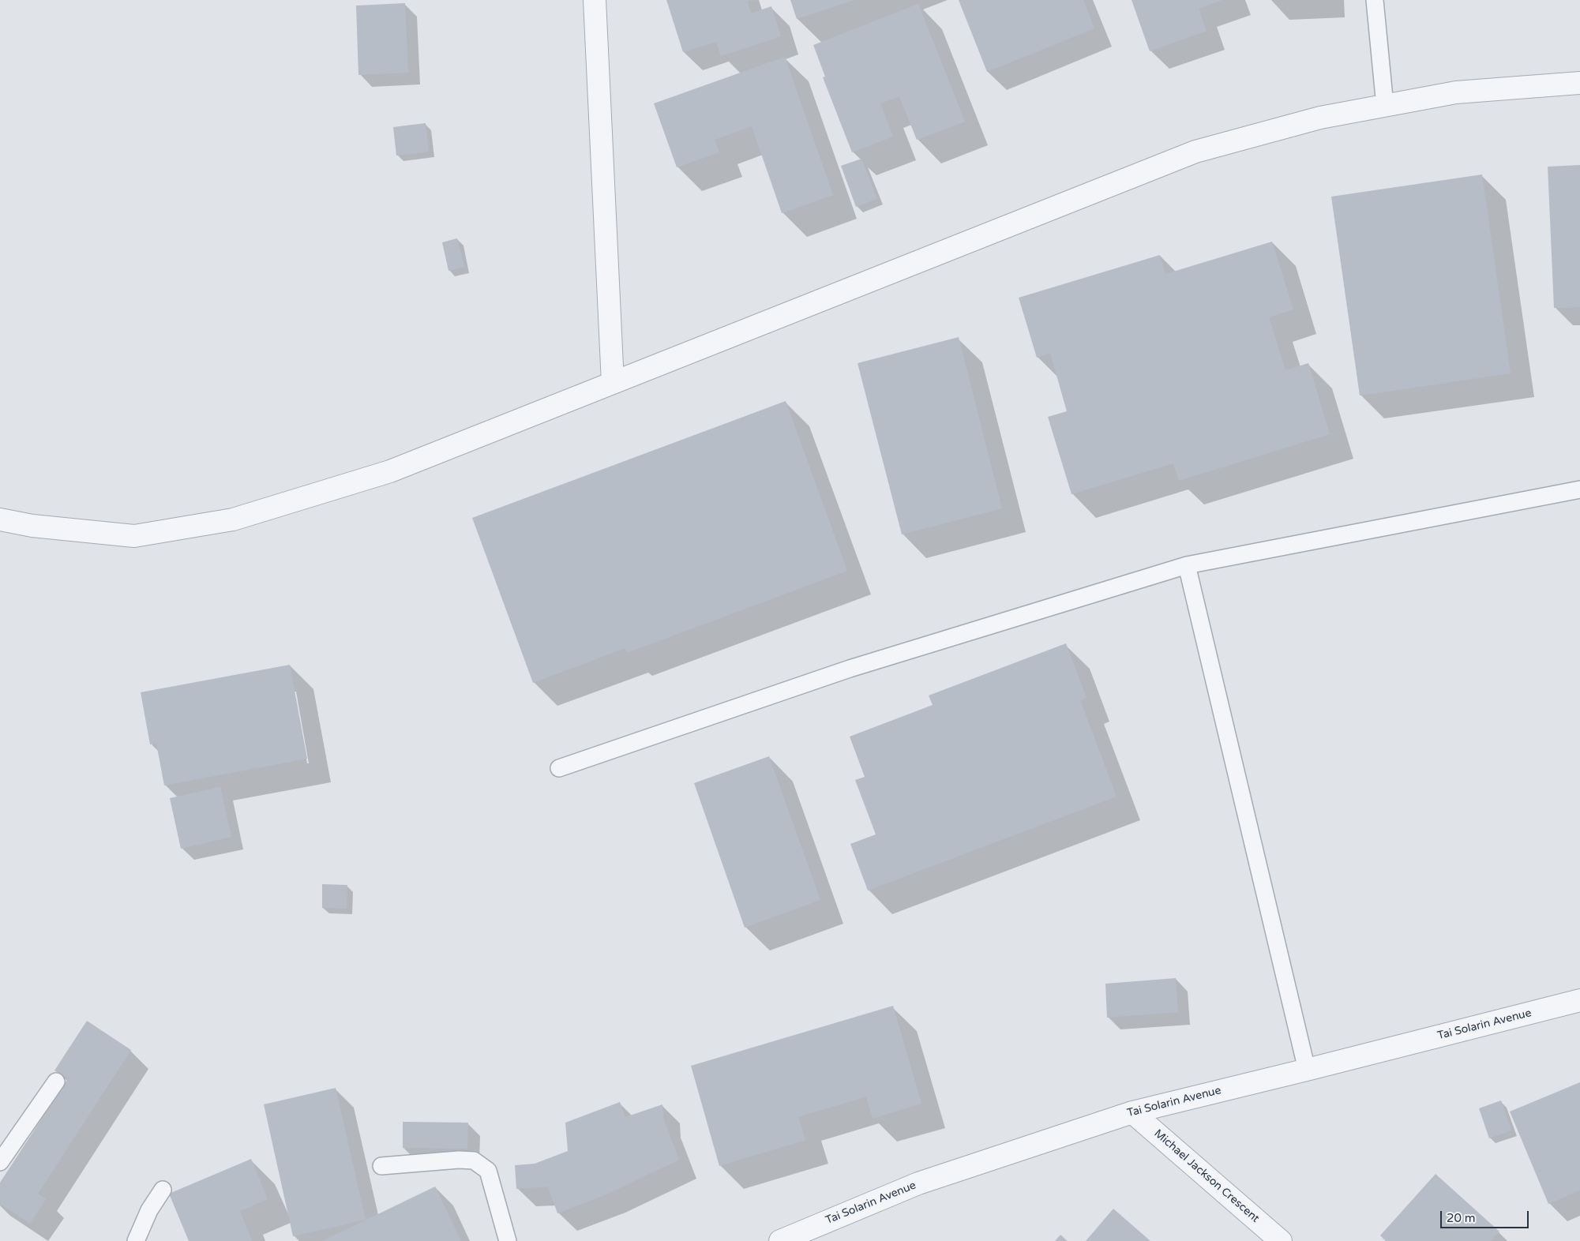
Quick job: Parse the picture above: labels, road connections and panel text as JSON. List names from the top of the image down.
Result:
{
  "streets": {
    "street": ["Tai Solarin Avenue", "Michael Jackson Crescent"]
  },
  "crossings": [
    ["Tai Solarin Avenue", "Michael Jackson Crescent"]
  ],
  "scale_bar": "20 m"
}
